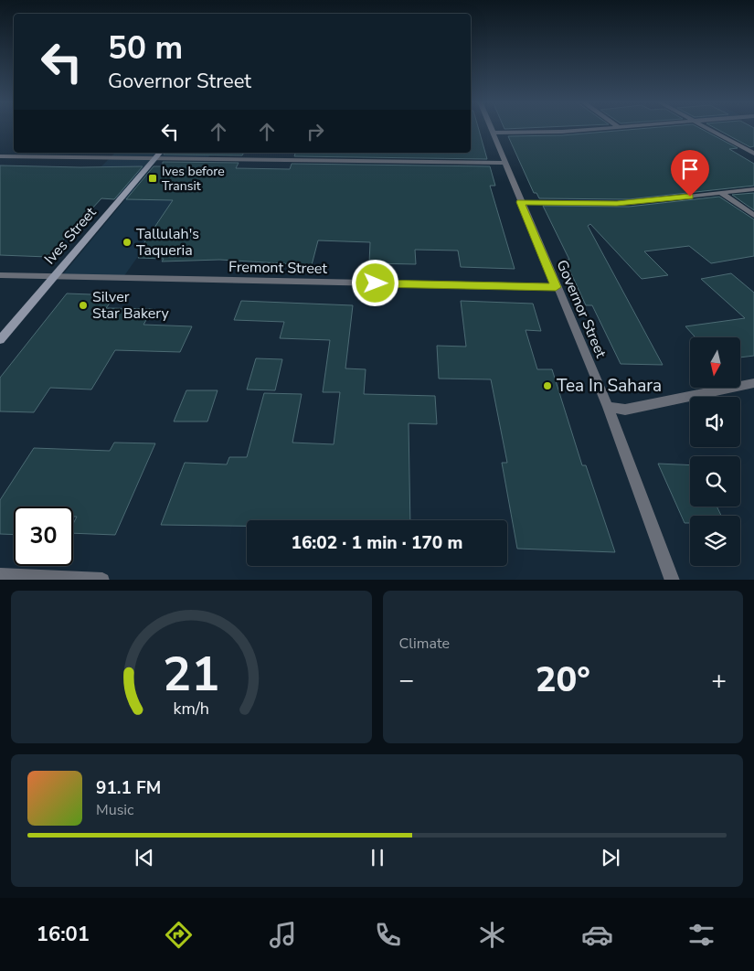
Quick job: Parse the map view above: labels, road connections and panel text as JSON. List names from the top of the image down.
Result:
{
  "streets": {
    "street": ["Ives Street", "Fremont Street", "Governor Street"]
  },
  "crossings": [
    ["Ives Street", "Fremont Street"],
    ["Fremont Street", "Governor Street"]
  ],
  "places": {
    "transit": ["Ives before Transit"],
    "other": ["Tallulah's Taqueria", "Silver Star Bakery", "Tea In Sahara"]
  },
  "north": "bottom",
  "page": {
    "turn": ["50 m", "Governor Street"],
    "limit": "30",
    "trip": "16:02 · 1 min · 170 m",
    "tile": "Climate",
    "heat": ["−", "20°", "+"],
    "song": ["91.1 FM", "Music"],
    "tabs": "16:01",
    "gauge": ["21", "km/h"]
  }
}
